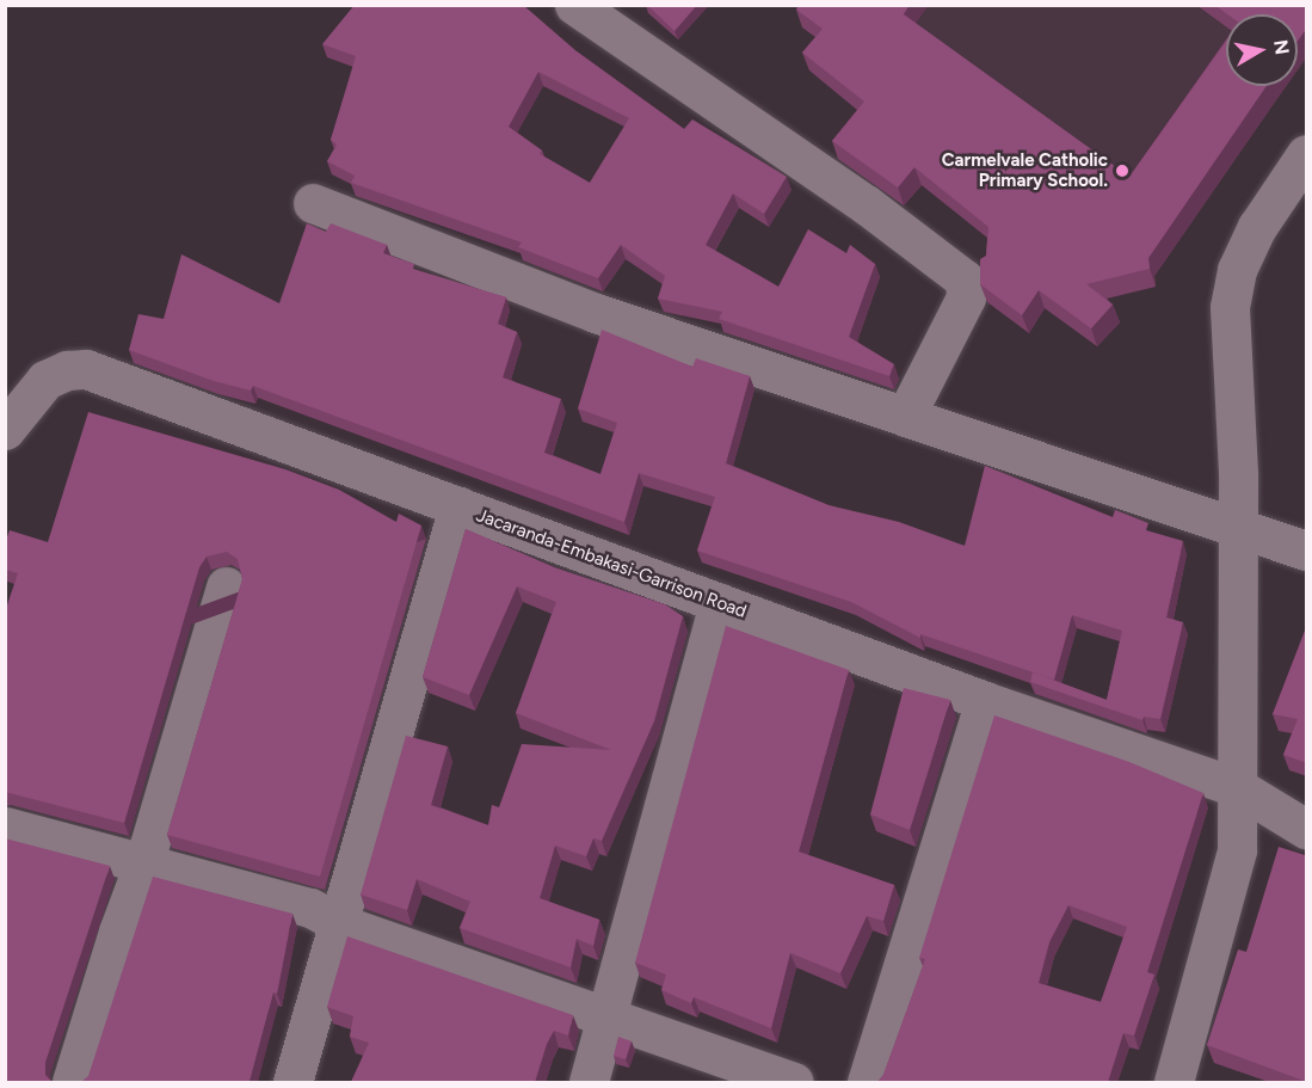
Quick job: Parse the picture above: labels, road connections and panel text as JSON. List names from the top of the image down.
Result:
{
  "streets": {
    "street": ["Jacaranda-Embakasi-Garrison Road"]
  },
  "places": ["Carmelvale Catholic Primary School."],
  "north": "right"
}
